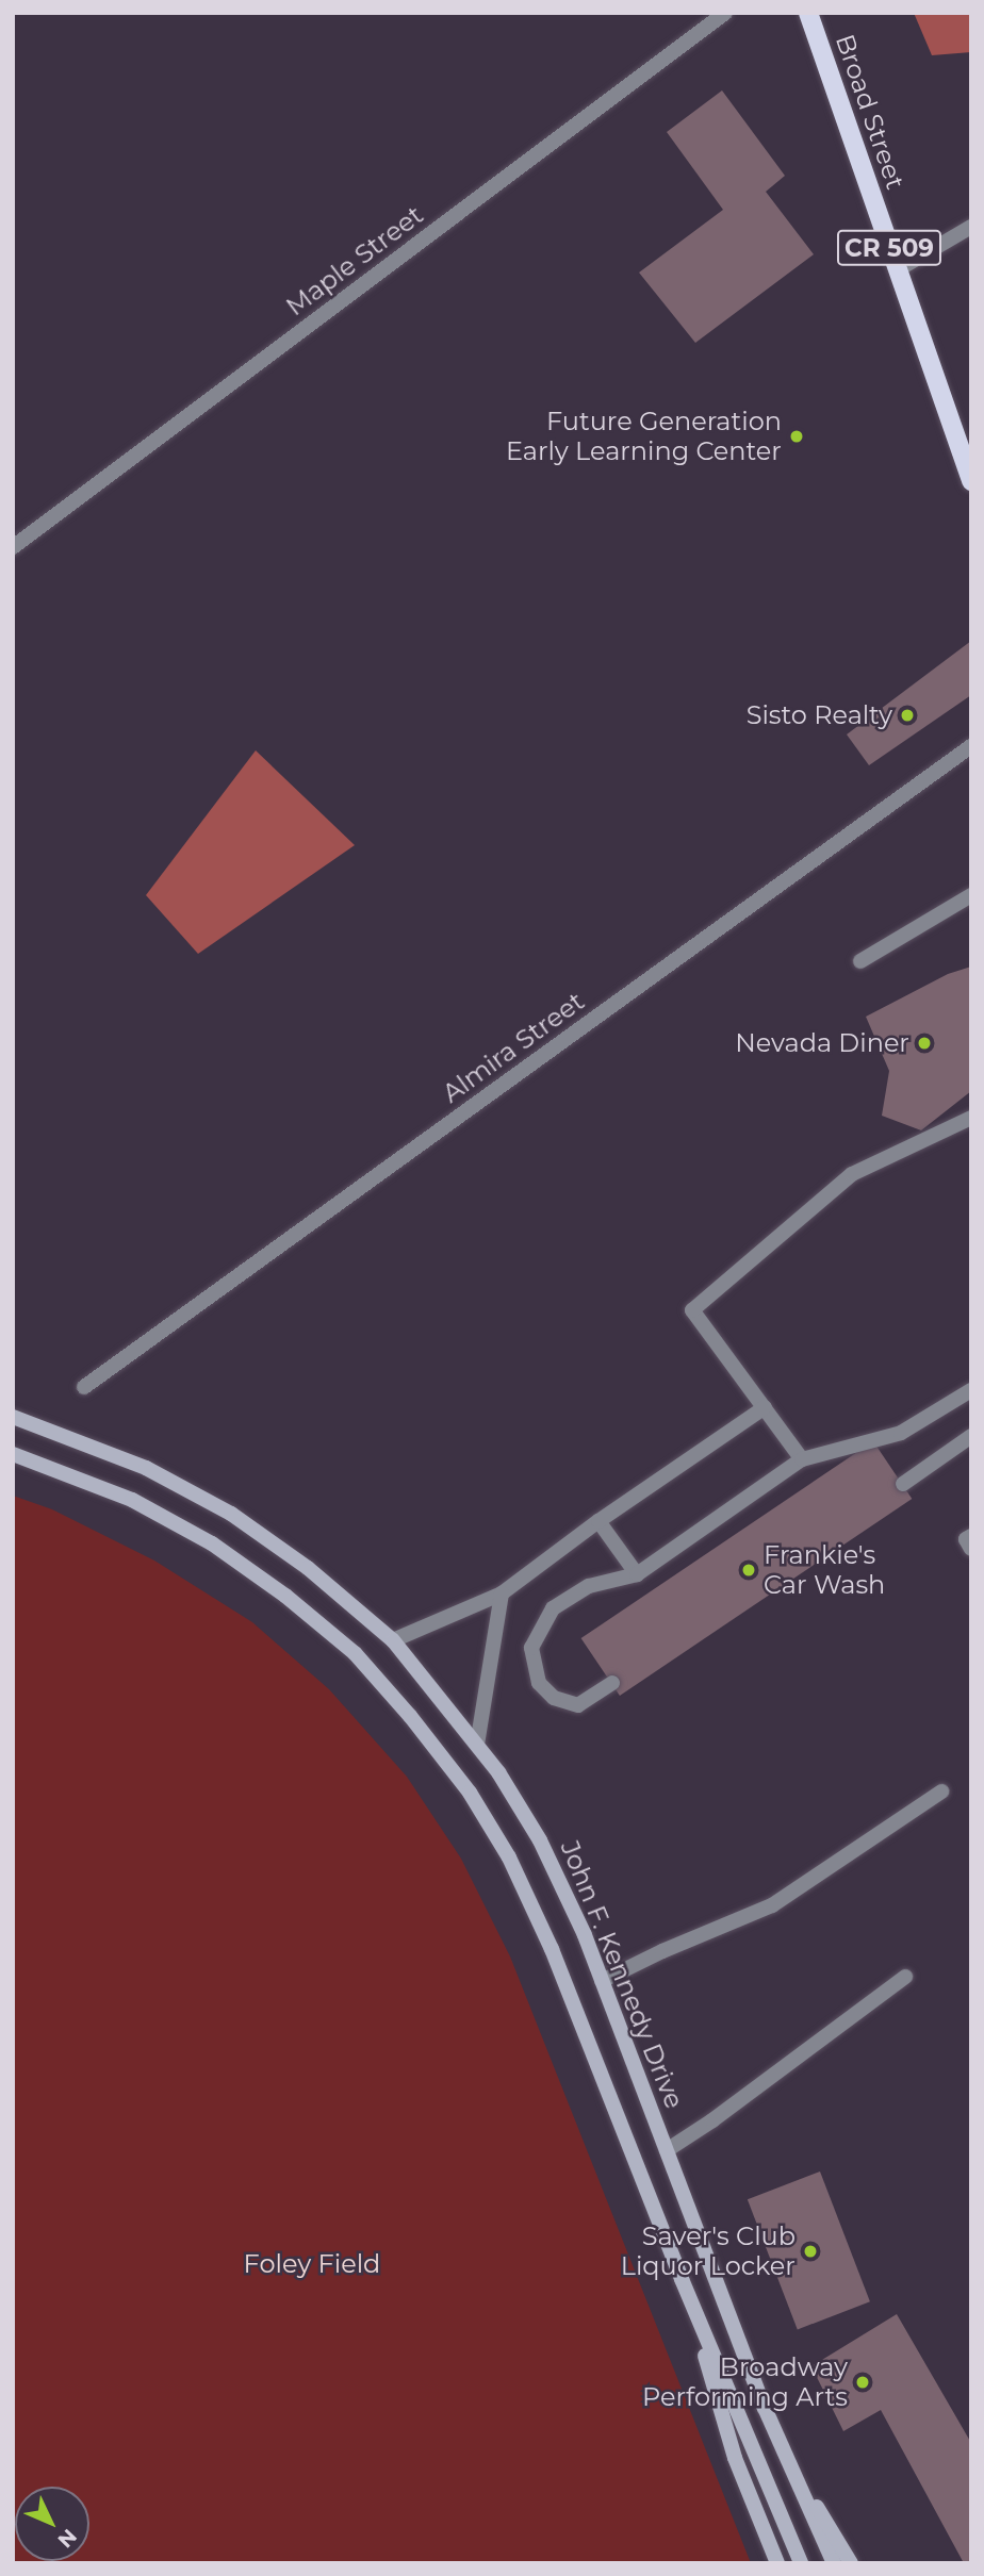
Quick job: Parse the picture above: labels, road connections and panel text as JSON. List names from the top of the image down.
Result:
{
  "streets": {
    "main road": ["Broad Street", "CR 509", "John F. Kennedy Drive"],
    "street": ["Maple Street", "Almira Street"]
  },
  "parks": ["Foley Field"],
  "places": [
    "Future Generation Early Learning Center",
    "Sisto Realty",
    "Nevada Diner",
    "Frankie's Car Wash",
    "Saver's Club Liquor Locker",
    "Broadway Performing Arts"
  ],
  "north": "bottom right"
}
